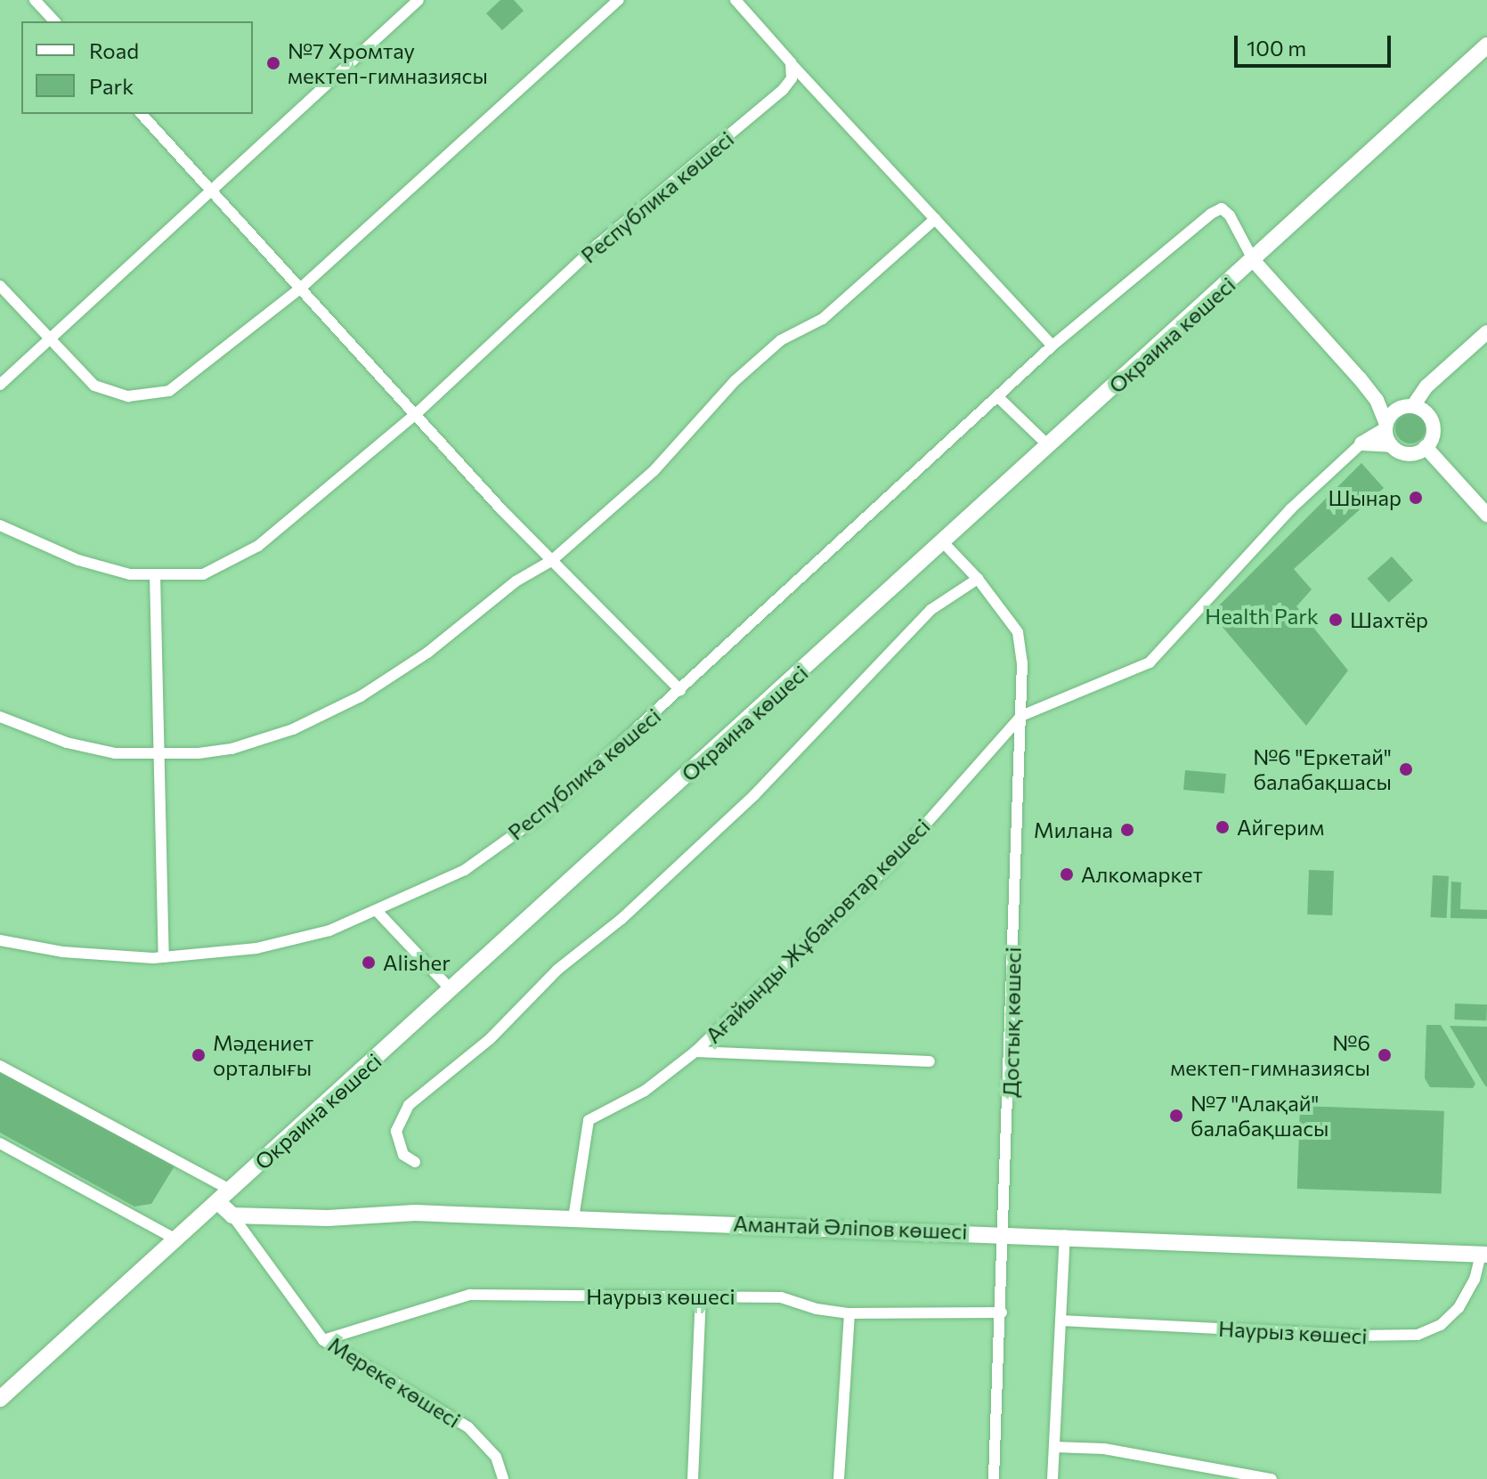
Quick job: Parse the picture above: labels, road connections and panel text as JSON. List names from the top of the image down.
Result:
{
  "streets": {
    "main road": ["Окраина көшесі", "Амантай Әліпов көшесі"],
    "street": [
      "Республика көшесі",
      "Ағайынды Жұбановтар көшесі",
      "Достық көшесі",
      "Наурыз көшесі",
      "Мереке көшесі"
    ]
  },
  "crossings": [
    ["Республика көшесі", "Окраина көшесі"],
    ["Окраина көшесі", "Достық көшесі"],
    ["Ағайынды Жұбановтар көшесі", "Достық көшесі"],
    ["Ағайынды Жұбановтар көшесі", "Амантай Әліпов көшесі"],
    ["Достық көшесі", "Амантай Әліпов көшесі"],
    ["Достық көшесі", "Наурыз көшесі"],
    ["Амантай Әліпов көшесі", "Наурыз көшесі"],
    ["Амантай Әліпов көшесі", "Мереке көшесі"],
    ["Наурыз көшесі", "Мереке көшесі"]
  ],
  "parks": ["Health Park"],
  "places": [
    "№7 Хромтау мектеп-гимназиясы",
    "Шынар",
    "Шахтёр",
    "№6 \"Еркетай\" балабақшасы",
    "Айгерим",
    "Милана",
    "Алкомаркет",
    "Alisher",
    "Мәдениет орталығы",
    "№6 мектеп-гимназиясы",
    "№7 \"Алақай\" балабақшасы"
  ],
  "legend": ["Road", "Park"],
  "scale_bar": "100 m"
}
